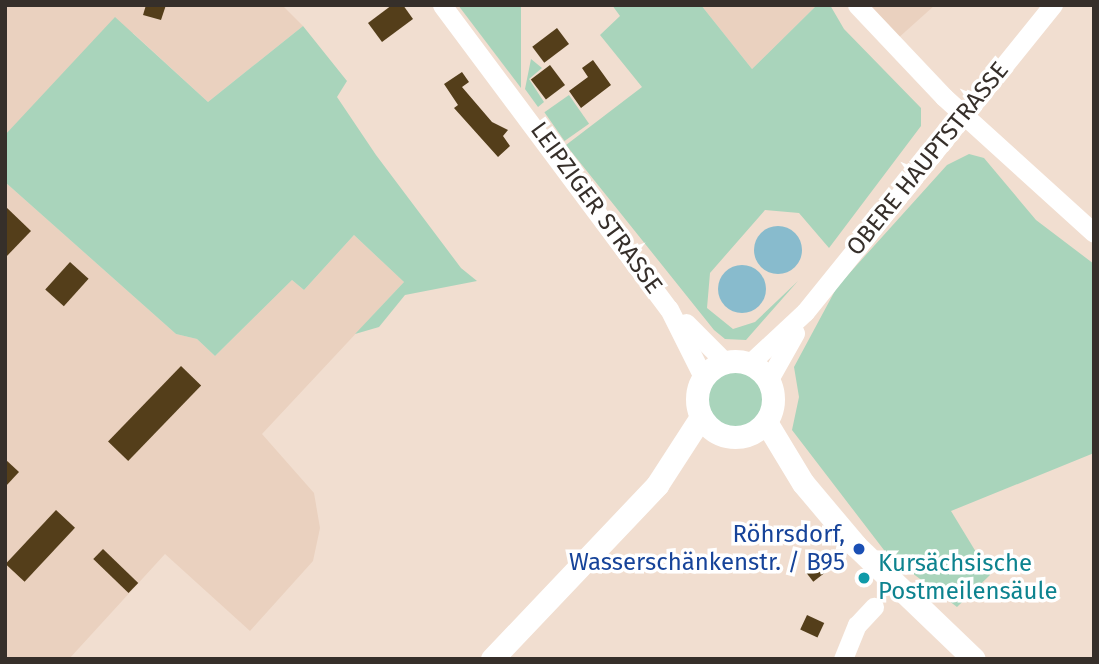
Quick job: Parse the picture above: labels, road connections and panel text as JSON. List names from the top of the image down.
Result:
{
  "streets": {
    "street": ["OBERE HAUPTSTRASSE", "LEIPZIGER STRASSE"]
  },
  "crossings": [
    ["OBERE HAUPTSTRASSE", "LEIPZIGER STRASSE"]
  ],
  "places": ["Röhrsdorf, Wasserschänkenstr. / B95", "Kursächsische Postmeilensäule"]
}
